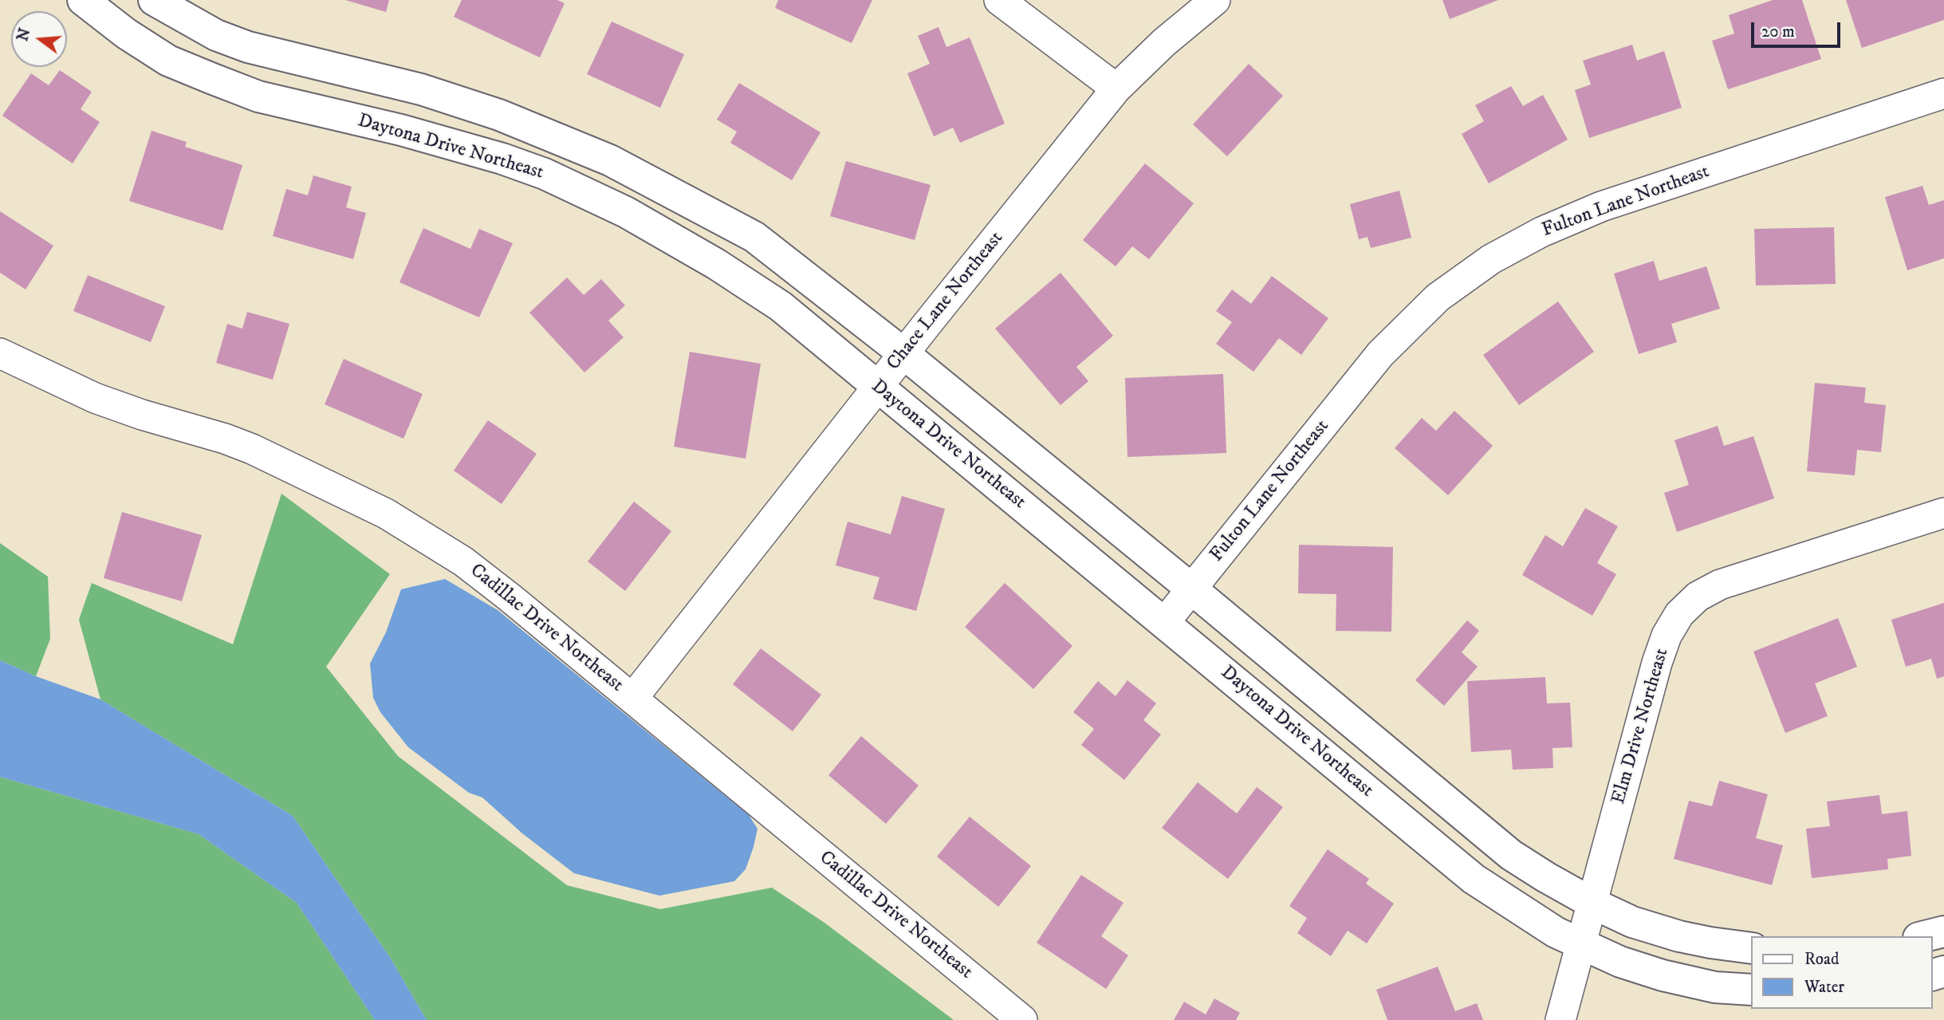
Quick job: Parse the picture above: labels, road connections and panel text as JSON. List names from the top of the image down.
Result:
{
  "streets": {
    "street": [
      "Daytona Drive Northeast",
      "Fulton Lane Northeast",
      "Chace Lane Northeast",
      "Cadillac Drive Northeast",
      "Elm Drive Northeast"
    ]
  },
  "crossings": [
    ["Daytona Drive Northeast", "Fulton Lane Northeast"],
    ["Daytona Drive Northeast", "Chace Lane Northeast"],
    ["Daytona Drive Northeast", "Elm Drive Northeast"],
    ["Chace Lane Northeast", "Cadillac Drive Northeast"]
  ],
  "legend": ["Road", "Water"],
  "scale_bar": "20 m",
  "north": "left"
}
